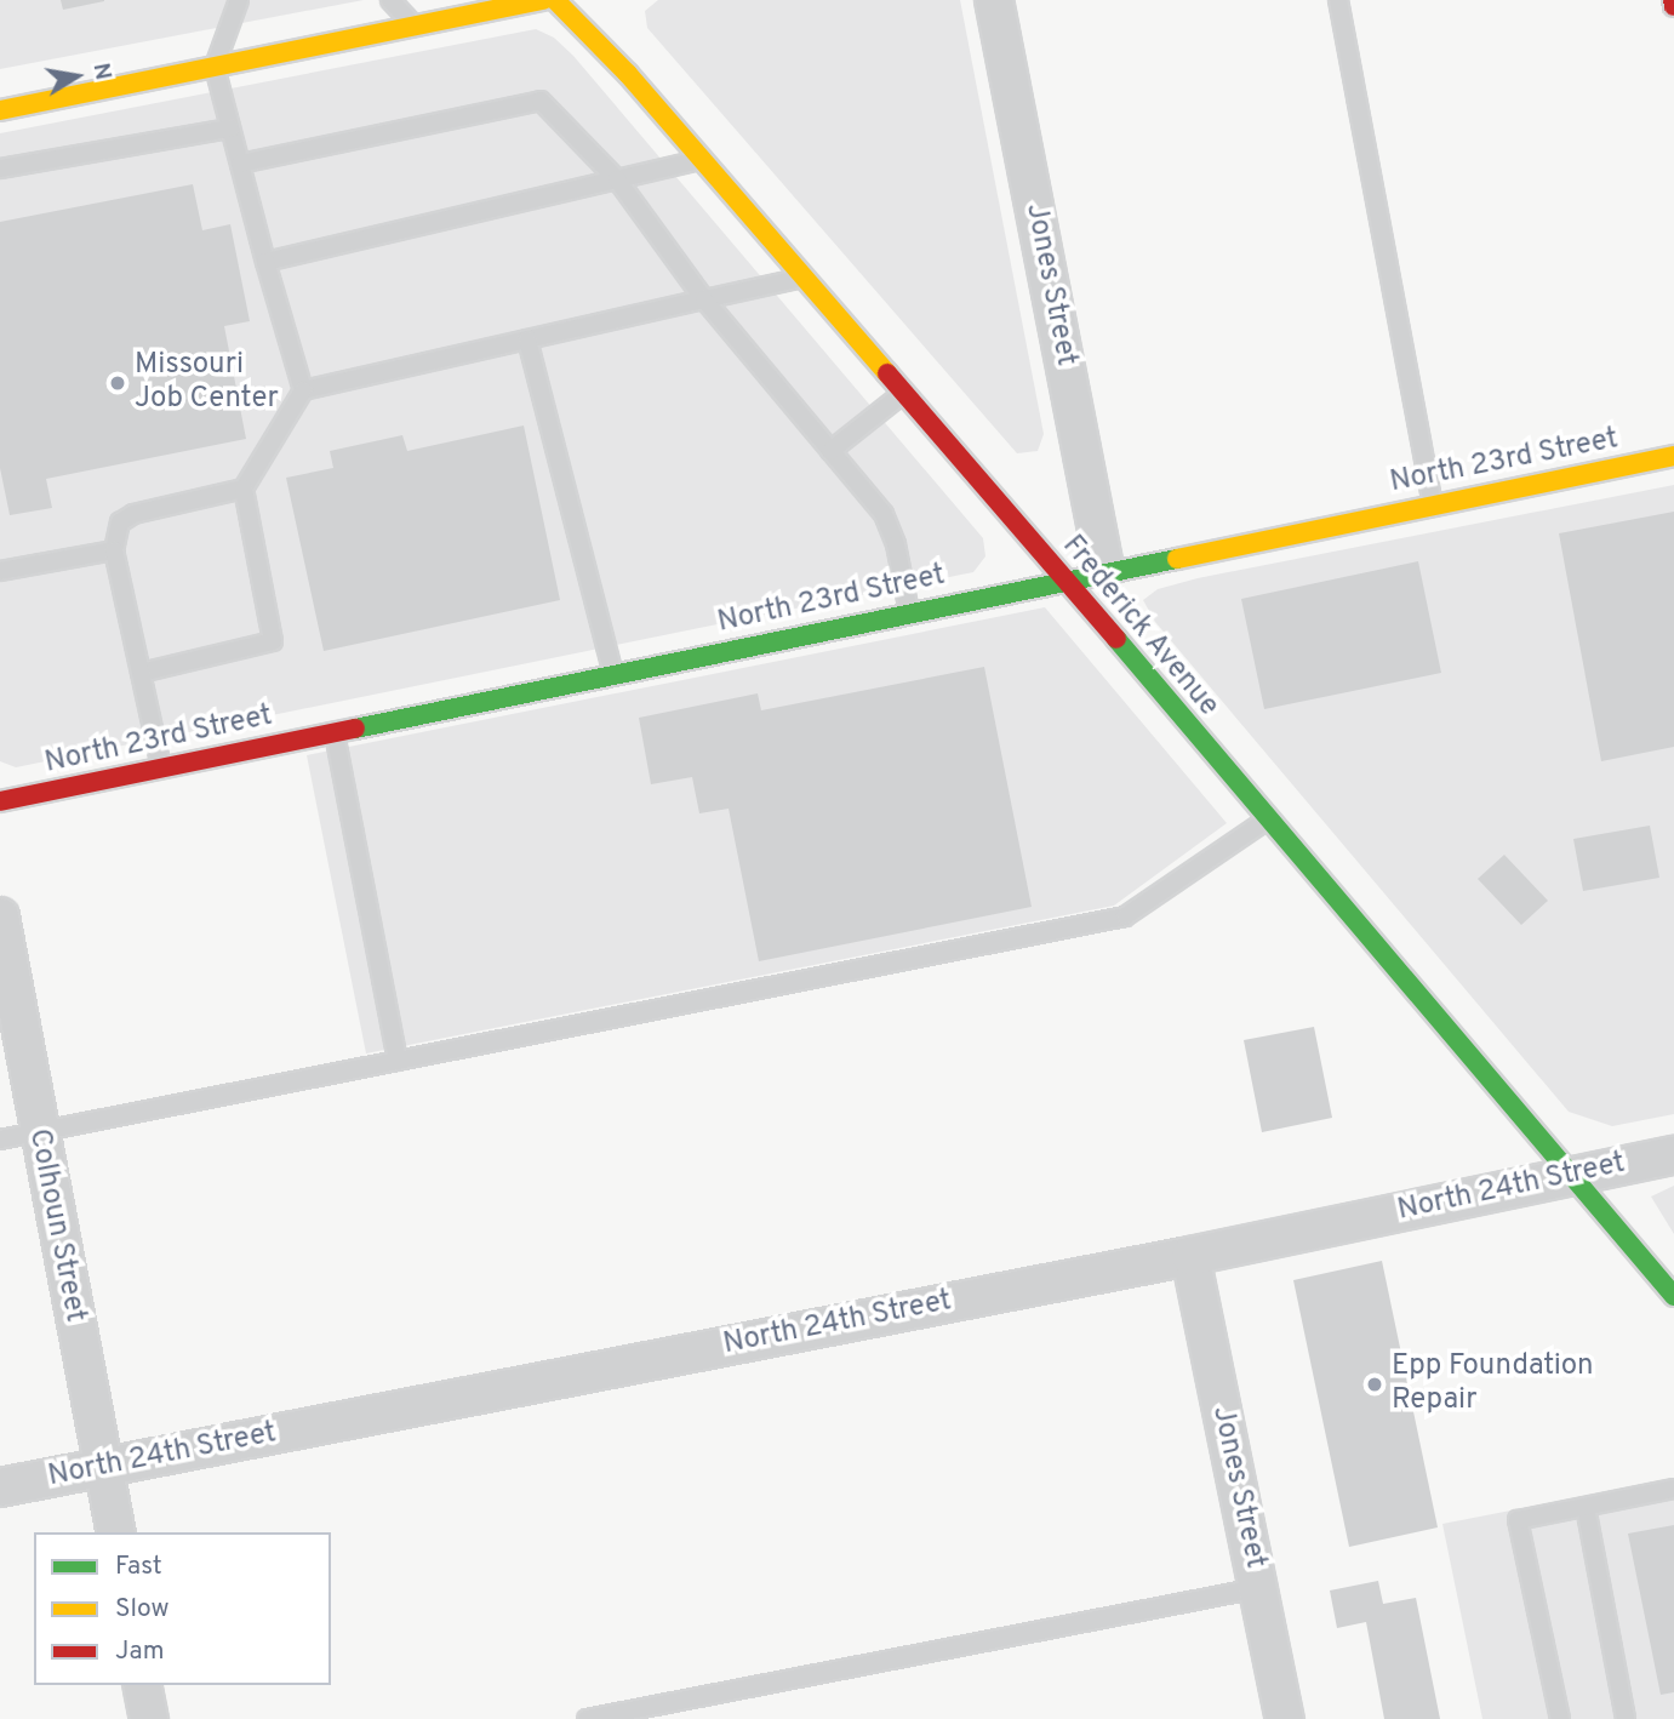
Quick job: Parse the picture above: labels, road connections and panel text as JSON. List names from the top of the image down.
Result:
{
  "streets": {
    "main road": ["North 23rd Street", "Frederick Avenue"],
    "street": ["Jones Street", "North 24th Street", "Colhoun Street"]
  },
  "crossings": [
    ["Jones Street", "North 23rd Street"],
    ["Jones Street", "North 24th Street"],
    ["North 23rd Street", "Frederick Avenue"],
    ["Frederick Avenue", "North 24th Street"],
    ["North 24th Street", "Colhoun Street"]
  ],
  "places": ["Missouri Job Center", "Epp Foundation Repair"],
  "legend": ["Fast", "Slow", "Jam"],
  "north": "right"
}
